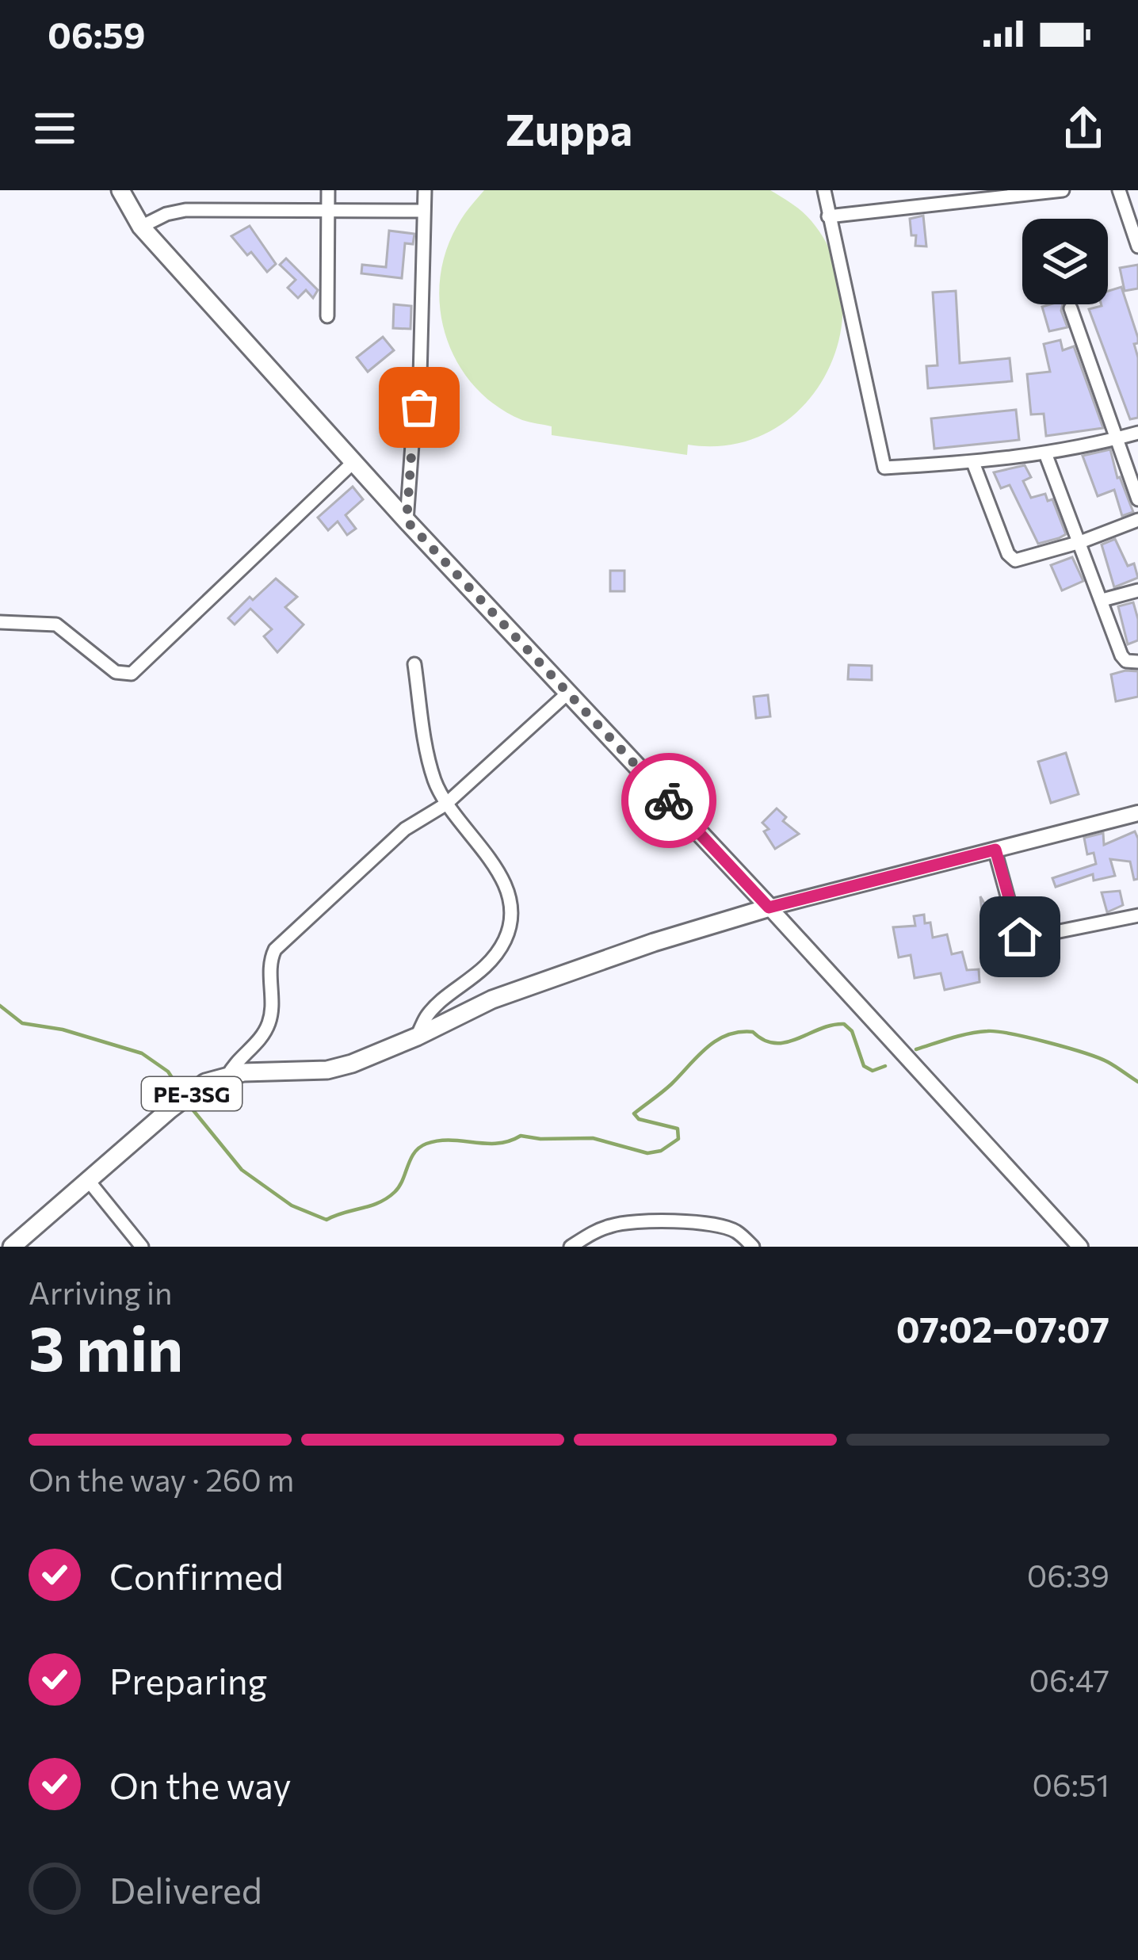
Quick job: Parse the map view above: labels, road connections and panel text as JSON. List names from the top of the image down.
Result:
{
  "streets": {
    "highway": ["PE-3SG"]
  },
  "page": {
    "status": "06:59",
    "header": "Zuppa",
    "heading": ["3 min", "Arriving in", "07:02–07:07"],
    "bar": "On the way · 260 m",
    "list": [
      ["Confirmed", "06:39"],
      ["Preparing", "06:47"],
      ["On the way", "06:51"],
      "Delivered"
    ]
  }
}
